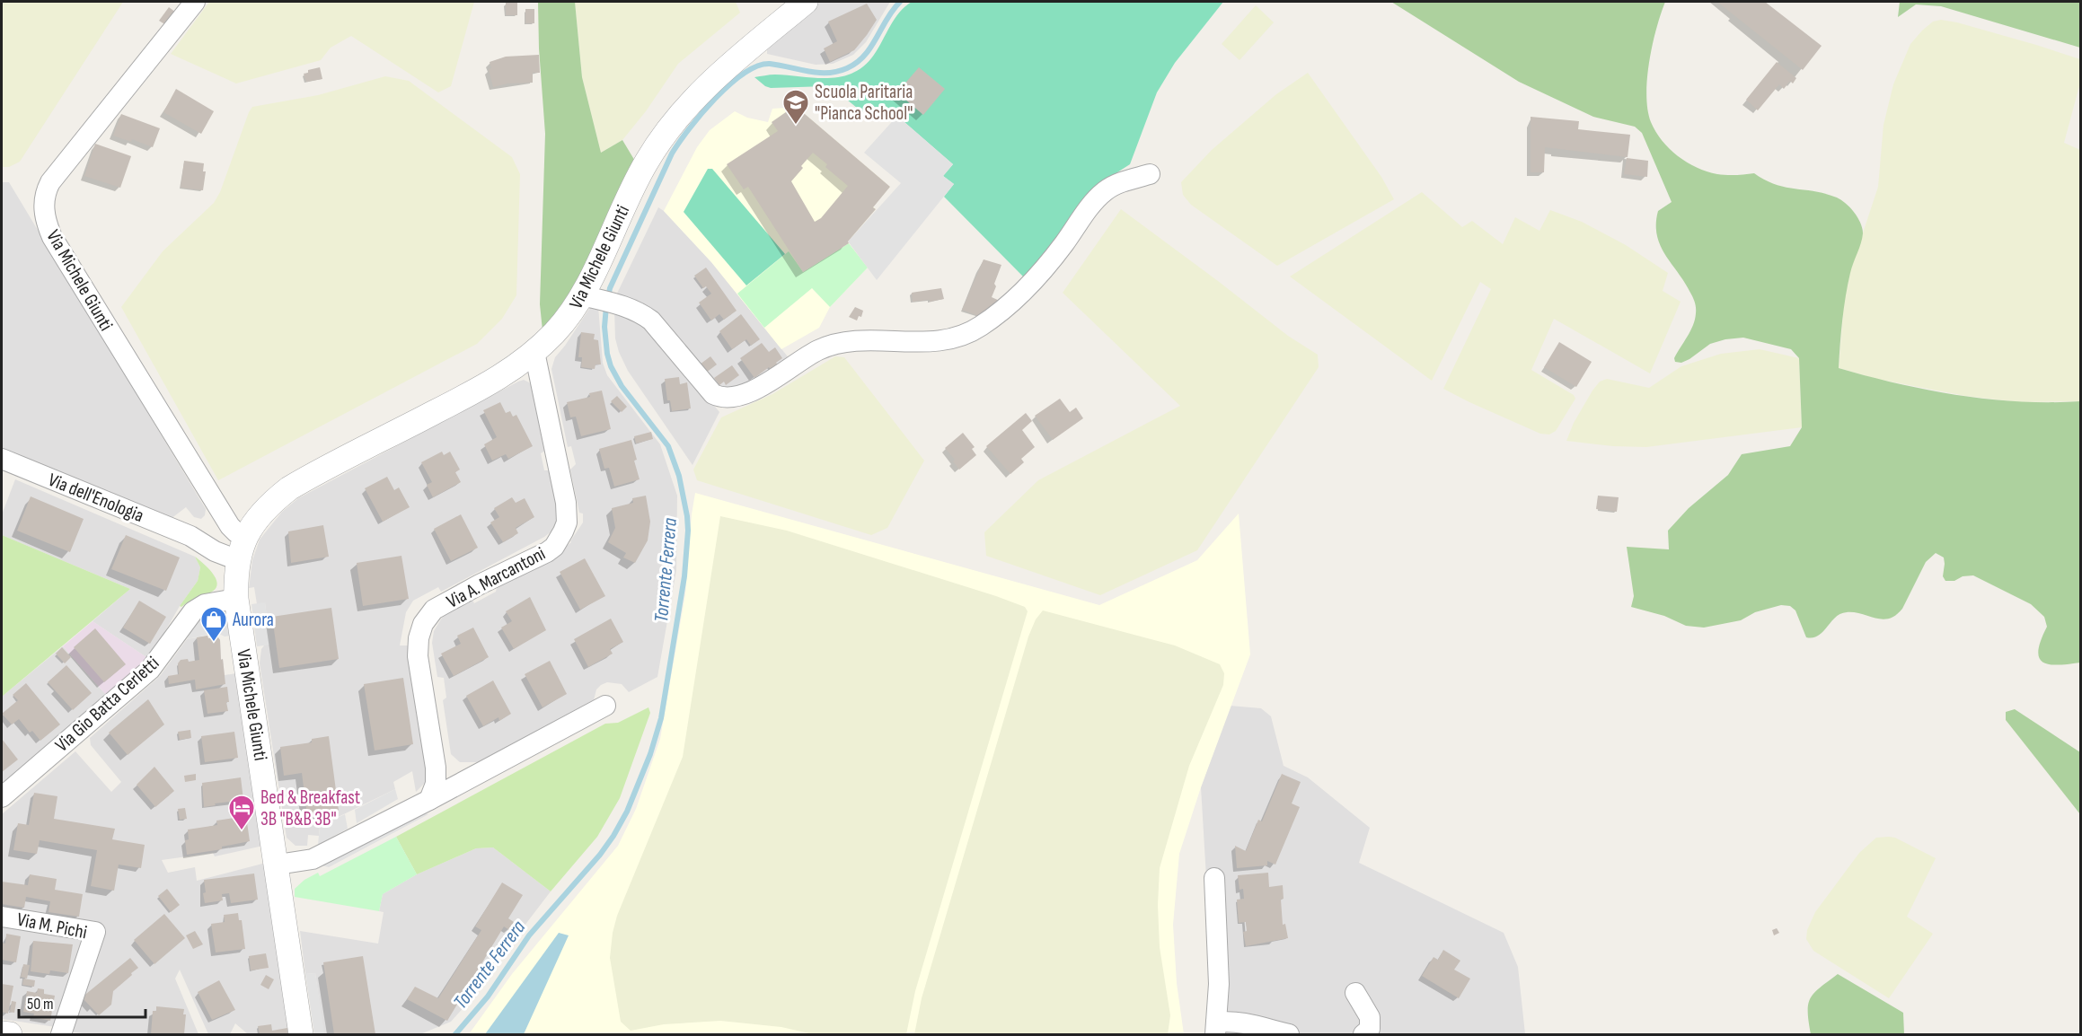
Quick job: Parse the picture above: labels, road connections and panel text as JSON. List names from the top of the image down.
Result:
{
  "streets": {
    "street": [
      "Via Michele Giunti",
      "Via dell'Enologia",
      "Via A. Marcantoni",
      "Via Gio Batta Cerletti",
      "Via M. Pichi"
    ]
  },
  "crossings": [
    ["Via Michele Giunti", "Via dell'Enologia"],
    ["Via Michele Giunti", "Via A. Marcantoni"],
    ["Via Michele Giunti", "Via Gio Batta Cerletti"]
  ],
  "water": ["Torrente Ferrera"],
  "places": {
    "school or university": ["Scuola Paritaria \"Pianca School\""],
    "shop": ["Aurora"],
    "hotel": ["Bed & Breakfast 3B \"B&B 3B\""]
  },
  "scale_bar": "50 m"
}
